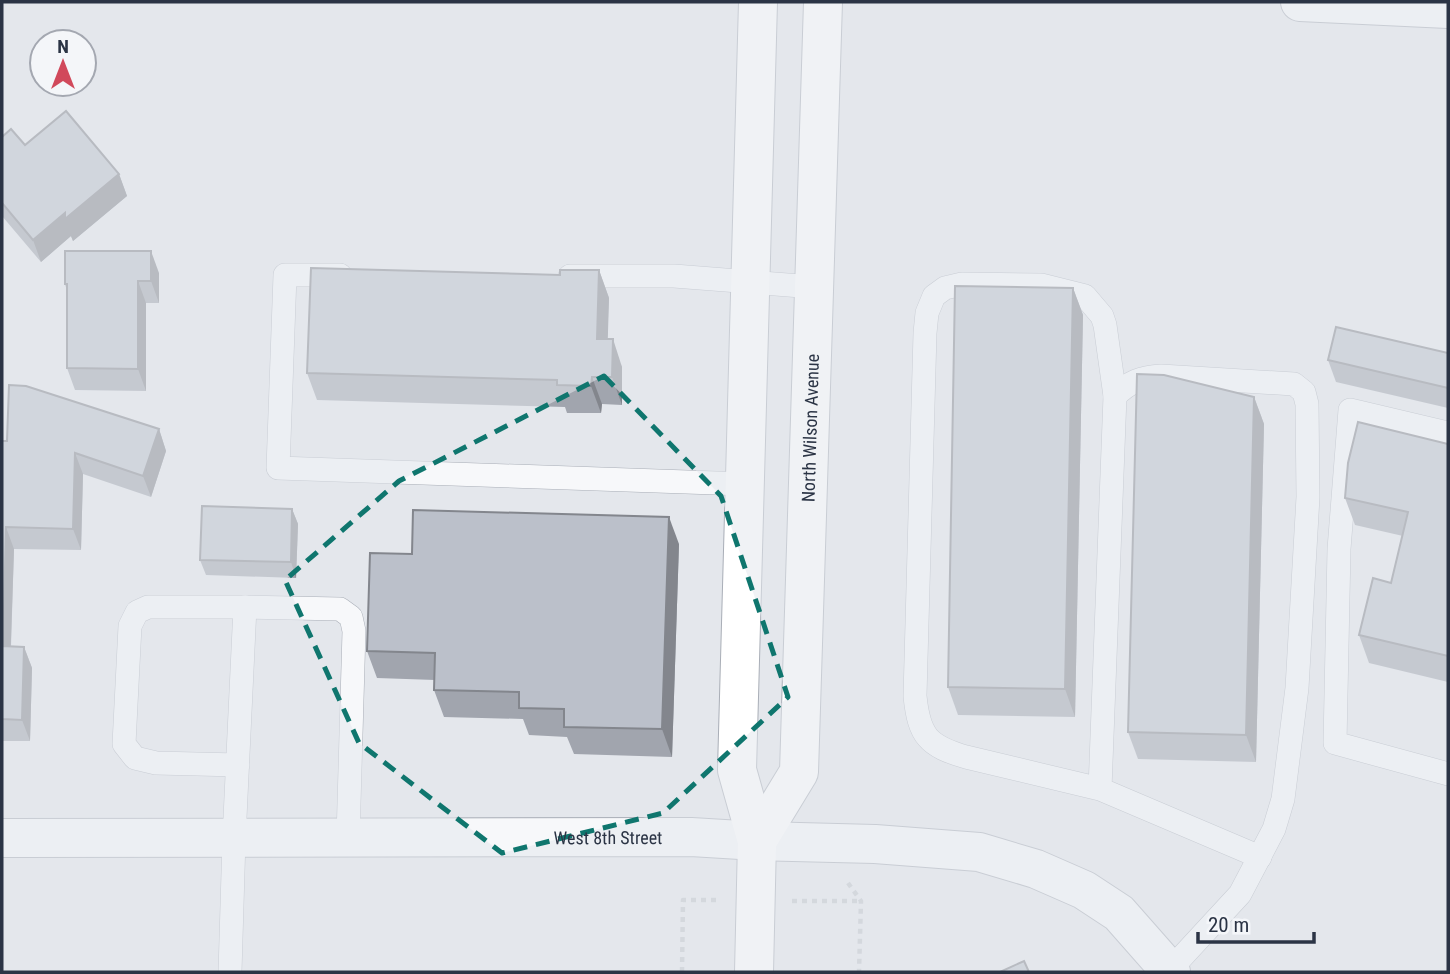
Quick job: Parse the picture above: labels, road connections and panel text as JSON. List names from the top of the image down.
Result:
{
  "streets": {
    "main road": ["North Wilson Avenue"],
    "street": ["West 8th Street"]
  },
  "crossings": [
    ["North Wilson Avenue", "West 8th Street"]
  ],
  "scale_bar": "20 m",
  "north": "top"
}
